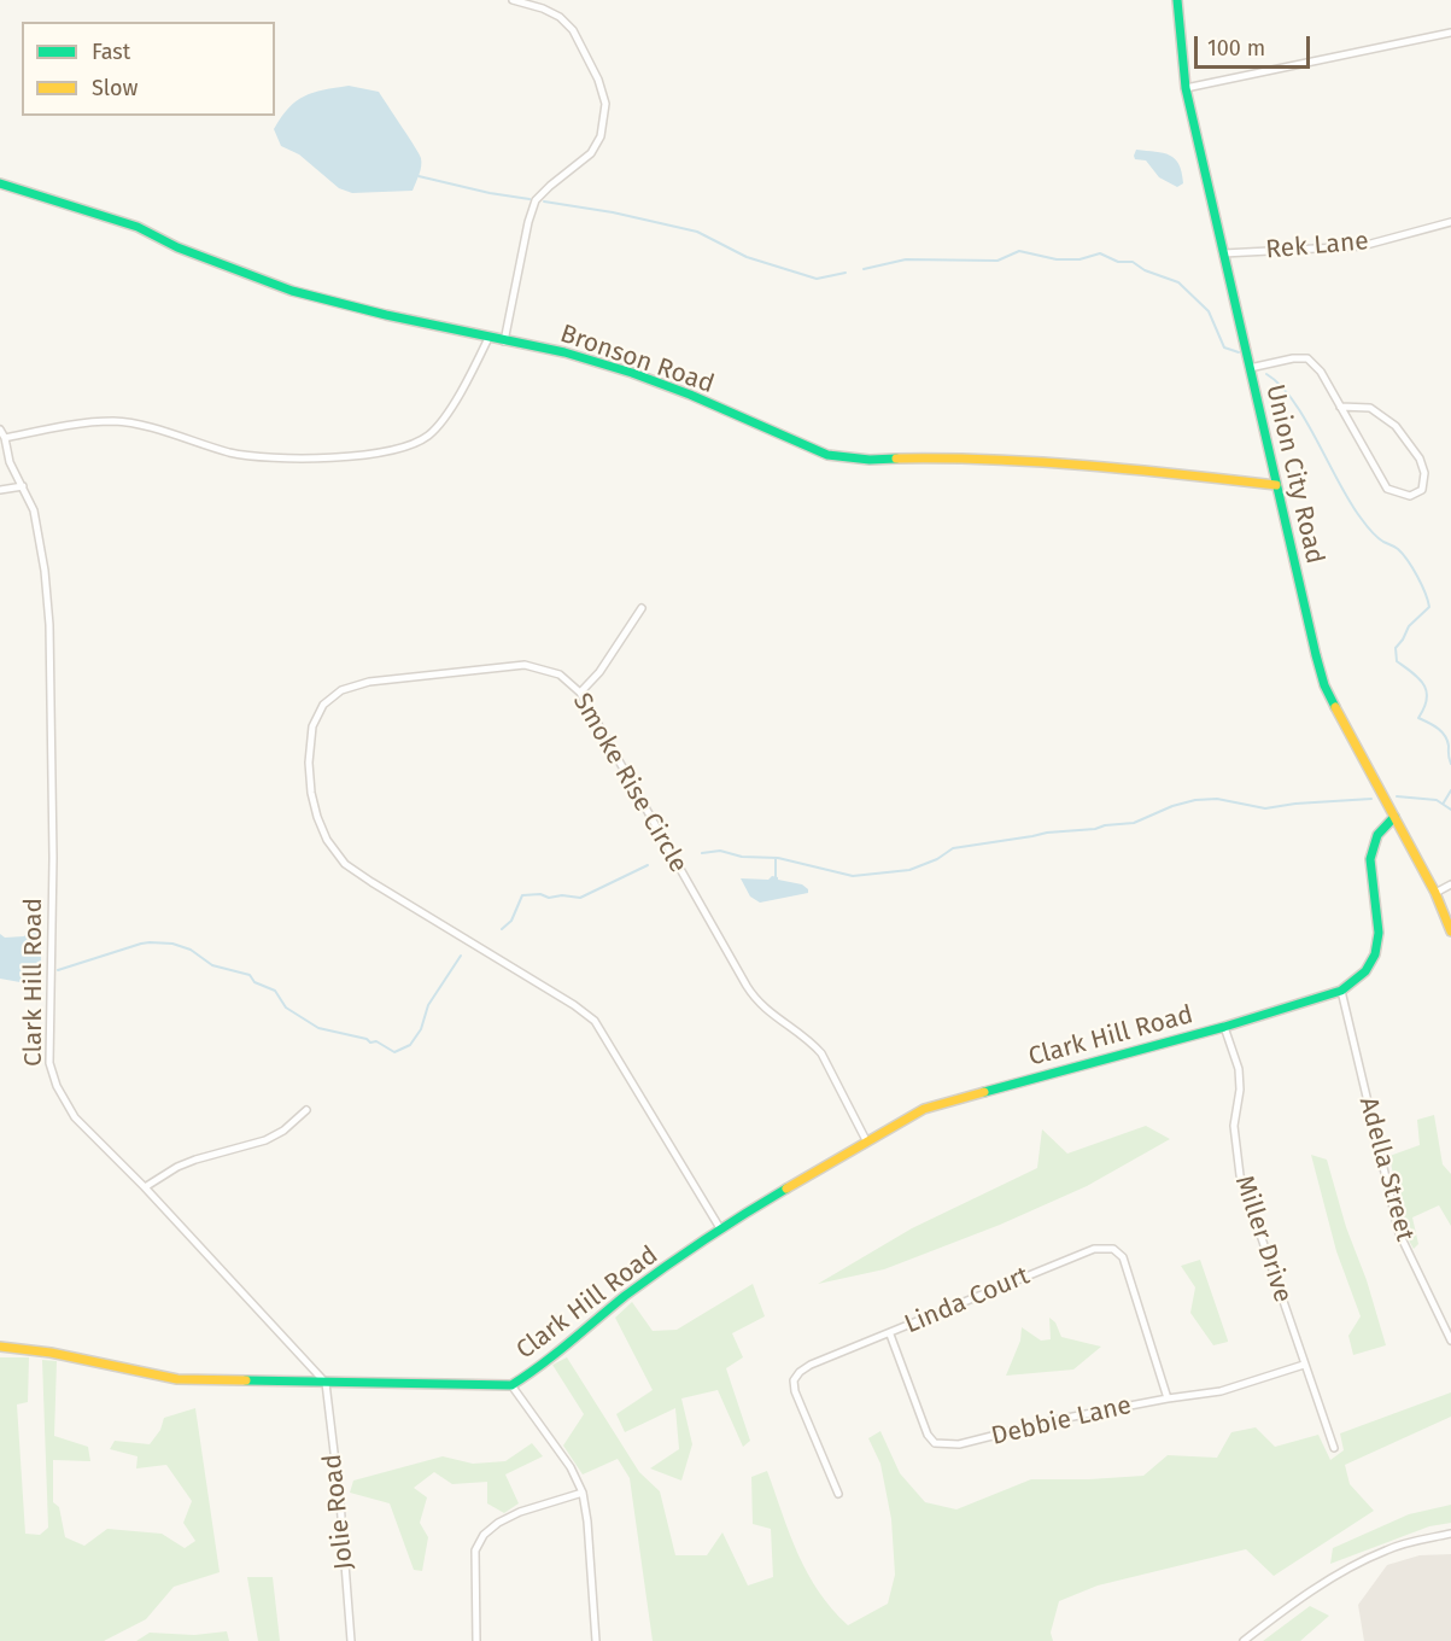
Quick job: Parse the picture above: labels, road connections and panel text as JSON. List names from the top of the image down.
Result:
{
  "streets": {
    "street": [
      "Rek Lane",
      "Bronson Road",
      "Union City Road",
      "Smoke Rise Circle",
      "Clark Hill Road",
      "Adella Street",
      "Miller Drive",
      "Linda Court",
      "Debbie Lane",
      "Jolie Road"
    ]
  },
  "crossings": [
    ["Rek Lane", "Union City Road"],
    ["Bronson Road", "Union City Road"],
    ["Union City Road", "Clark Hill Road"],
    ["Smoke Rise Circle", "Clark Hill Road"],
    ["Clark Hill Road", "Adella Street"],
    ["Clark Hill Road", "Miller Drive"],
    ["Clark Hill Road", "Jolie Road"],
    ["Miller Drive", "Debbie Lane"],
    ["Linda Court", "Debbie Lane"]
  ],
  "legend": ["Fast", "Slow"],
  "scale_bar": "100 m"
}
